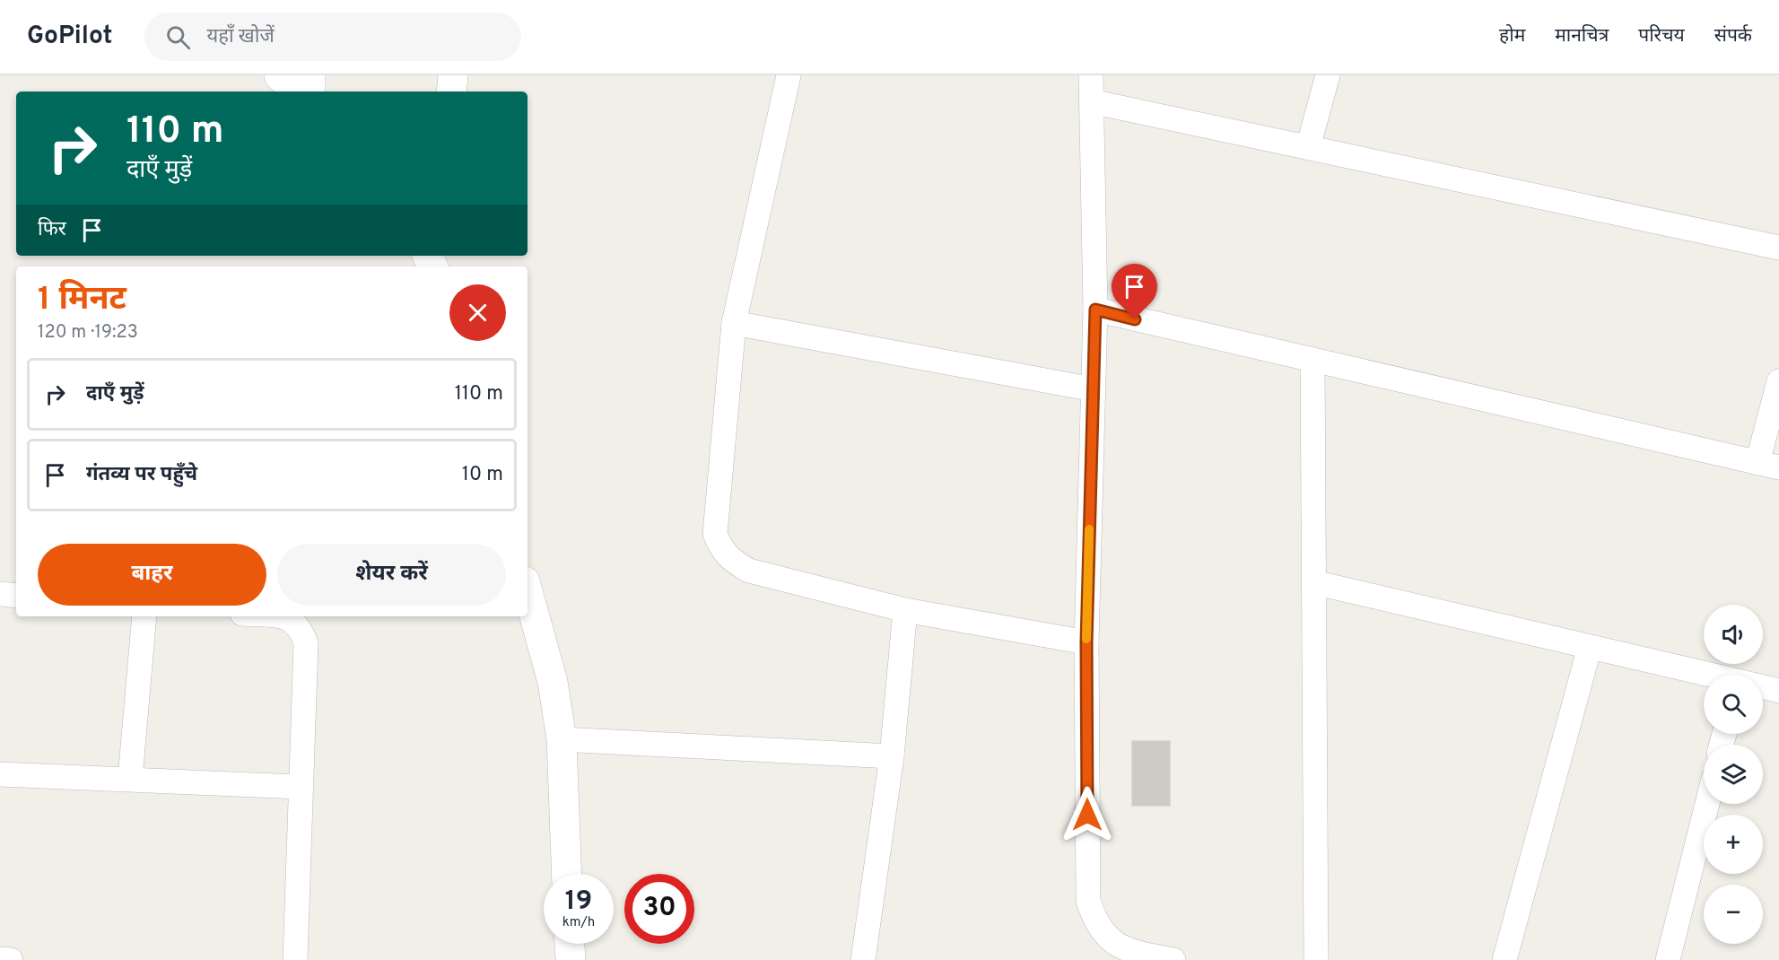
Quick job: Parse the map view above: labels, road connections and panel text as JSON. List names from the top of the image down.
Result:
{
  "page": {
    "header": "GoPilot",
    "search": "यहाँ खोजें",
    "nav": [
      "होम",
      "मानचित्र",
      "परिचय",
      "संपर्क"
    ],
    "turn": ["110 m", "दाएँ मुड़ें"],
    "then": "फिर",
    "heading": ["1 मिनट", "120 m · 19:23"],
    "list": [
      {
        "name": "दाएँ मुड़ें",
        "value": "110 m"
      },
      {
        "name": "गंतव्य पर पहुँचे",
        "value": "10 m"
      }
    ],
    "buttons": ["बाहर", "शेयर करें"],
    "map_buttons": ["+", "−"],
    "speed": "19 km/h",
    "limit": "30"
  }
}
